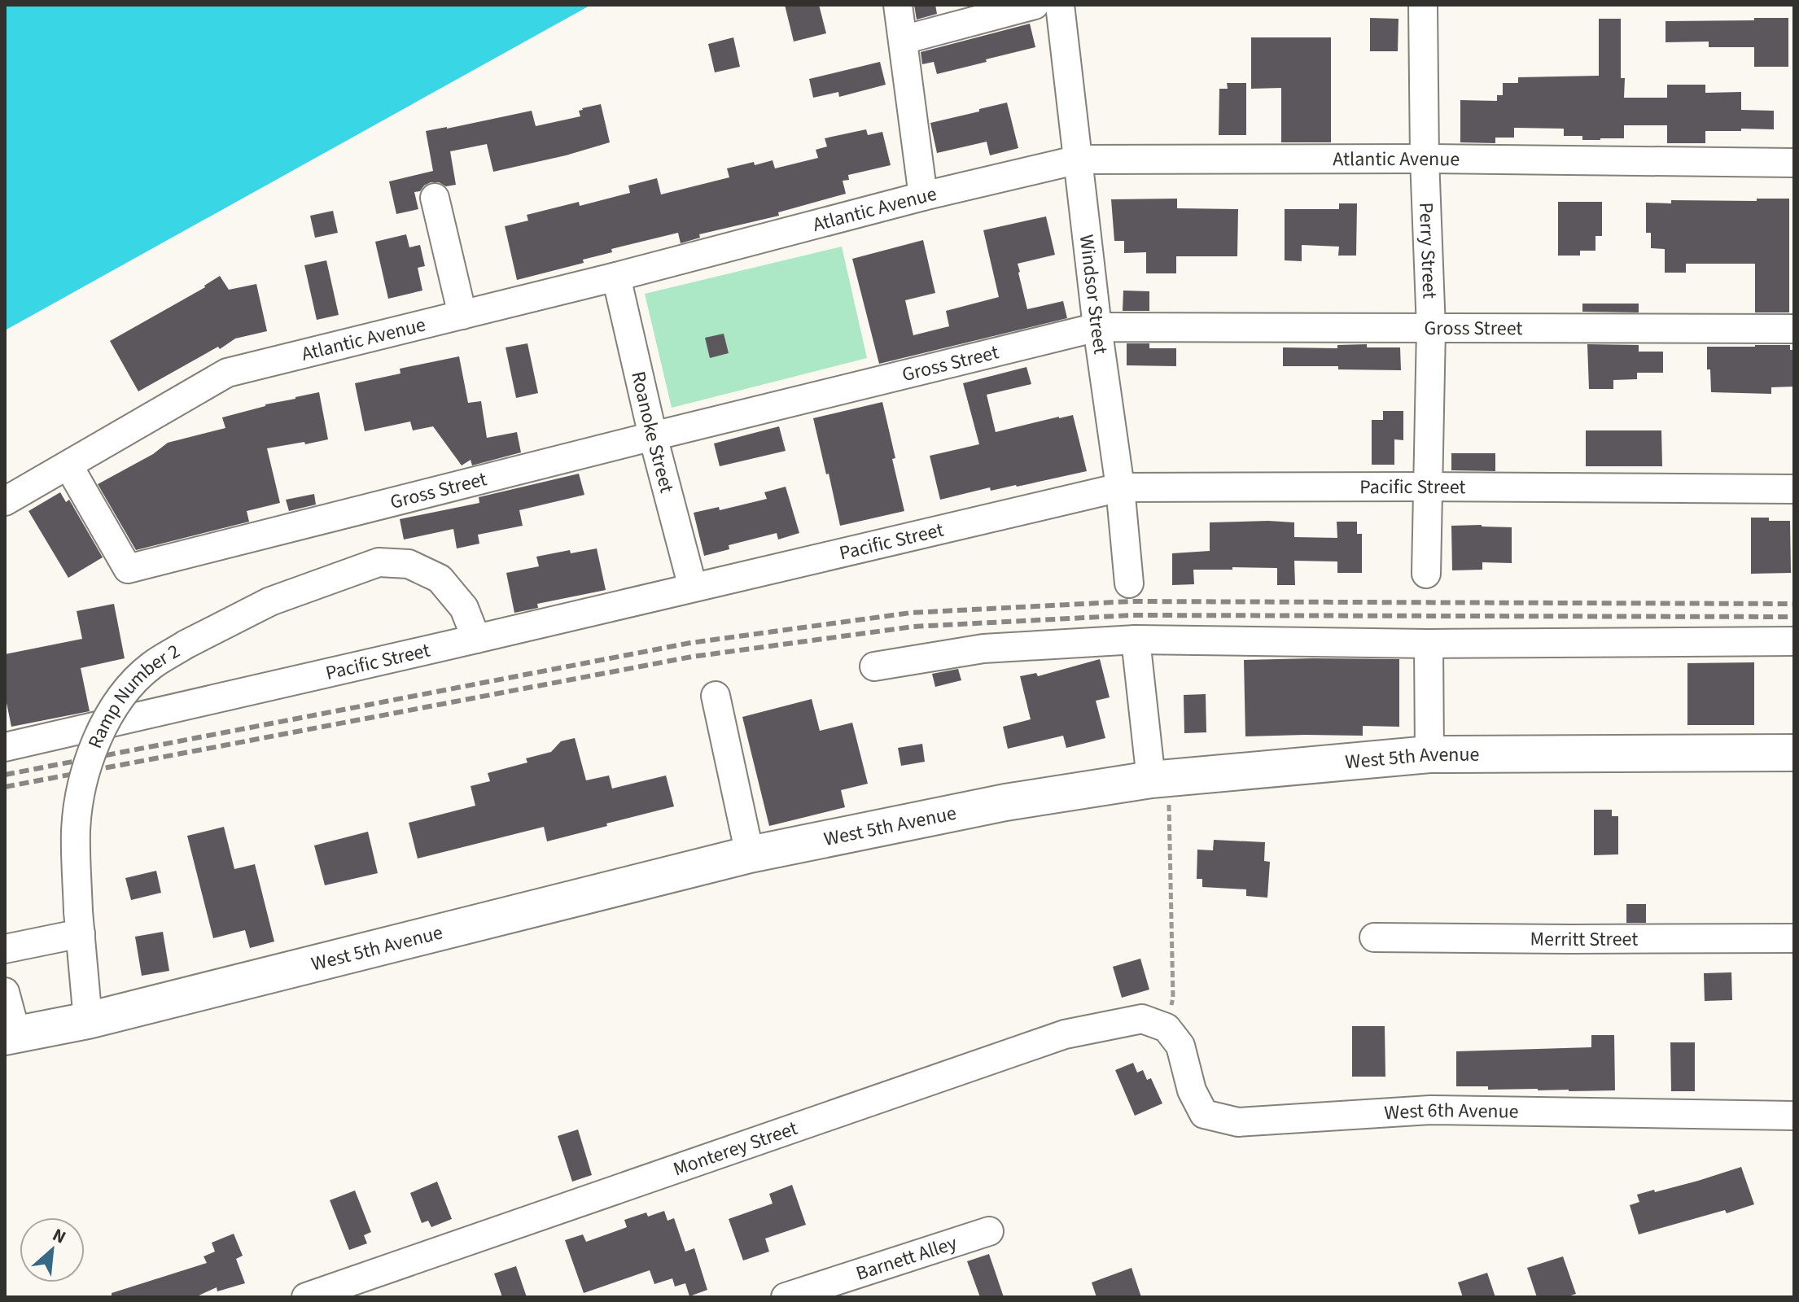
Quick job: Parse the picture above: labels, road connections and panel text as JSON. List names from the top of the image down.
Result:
{
  "streets": {
    "main road": ["West 5th Avenue"],
    "street": [
      "Atlantic Avenue",
      "Perry Street",
      "Windsor Street",
      "Gross Street",
      "Roanoke Street",
      "Pacific Street",
      "Ramp Number 2",
      "Merritt Street",
      "West 6th Avenue",
      "Monterey Street",
      "Barnett Alley"
    ]
  },
  "crossings": [
    ["Atlantic Avenue", "Perry Street"],
    ["Atlantic Avenue", "Windsor Street"],
    ["Atlantic Avenue", "Gross Street"],
    ["Atlantic Avenue", "Roanoke Street"],
    ["Perry Street", "Gross Street"],
    ["Perry Street", "Pacific Street"],
    ["Windsor Street", "Gross Street"],
    ["Windsor Street", "Pacific Street"],
    ["Gross Street", "Roanoke Street"],
    ["Roanoke Street", "Pacific Street"],
    ["Pacific Street", "Ramp Number 2"],
    ["Ramp Number 2", "West 5th Avenue"],
    ["West 6th Avenue", "Monterey Street"]
  ],
  "north": "top right"
}
